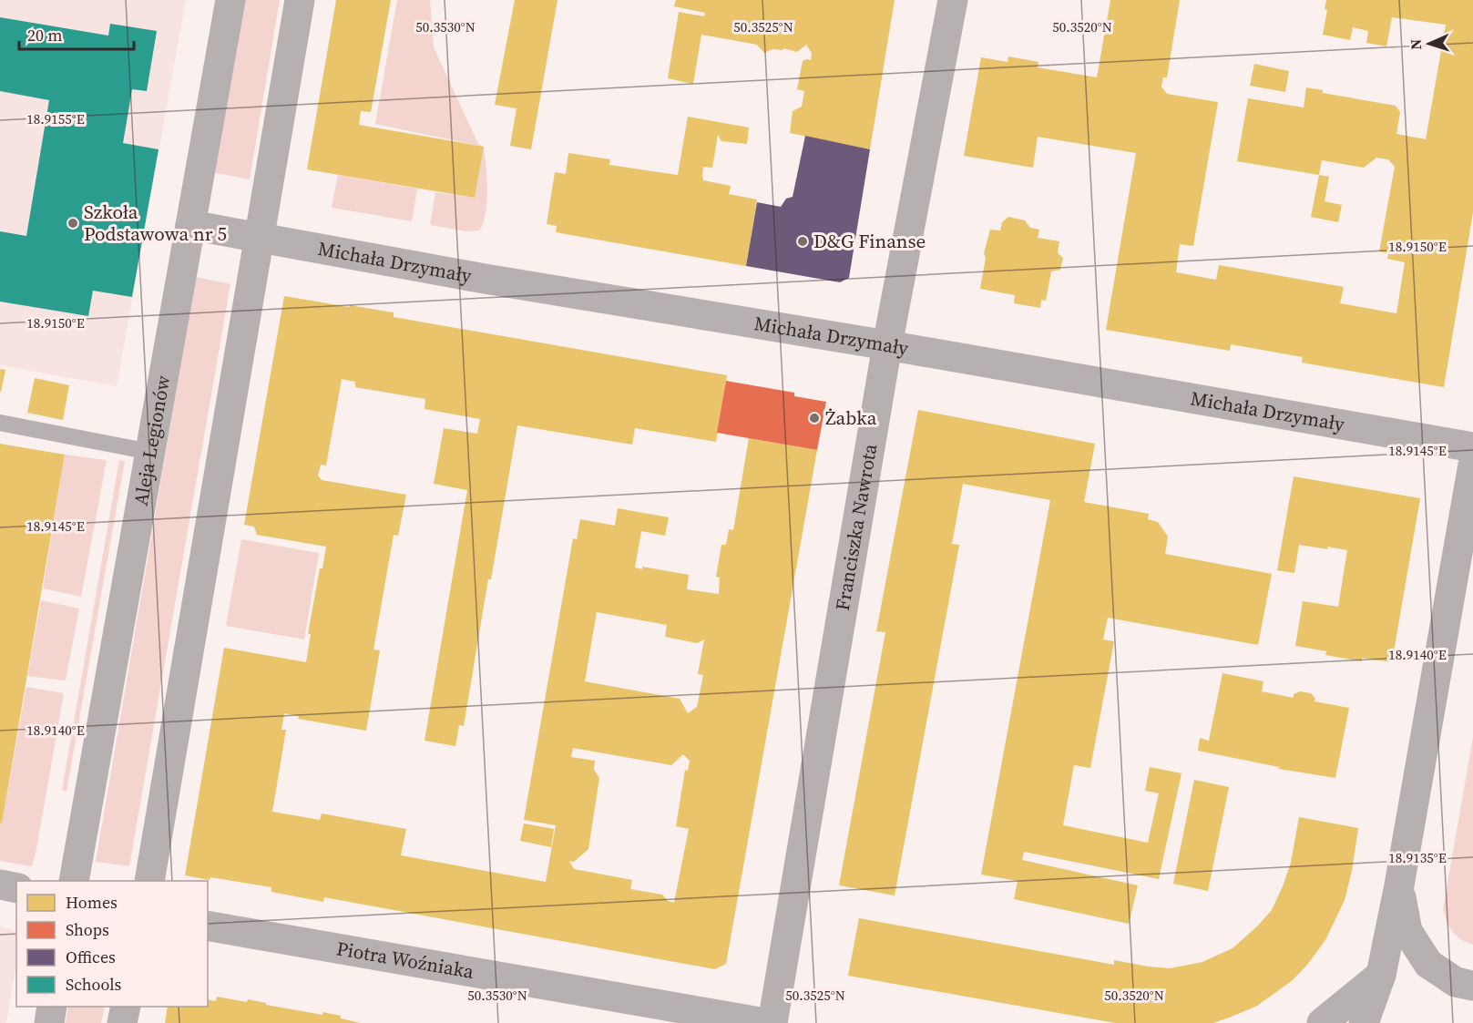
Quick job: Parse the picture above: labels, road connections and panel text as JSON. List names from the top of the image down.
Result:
{
  "streets": {
    "street": [
      "Michała Drzymały",
      "Aleja Legionów",
      "Franciszka Nawrota",
      "Piotra Woźniaka"
    ]
  },
  "crossings": [
    ["Michała Drzymały", "Aleja Legionów"],
    ["Michała Drzymały", "Franciszka Nawrota"]
  ],
  "places": ["Szkoła Podstawowa nr 5", "D&G Finanse", "Żabka"],
  "legend": [
    "Homes",
    "Shops",
    "Offices",
    "Schools"
  ],
  "scale_bar": "20 m",
  "north": "left",
  "coordinates": [
    "50.3530°N",
    "50.3525°N",
    "50.3520°N",
    "18.9155°E",
    "18.9150°E",
    "18.9145°E",
    "18.9140°E",
    "18.9135°E"
  ]
}
